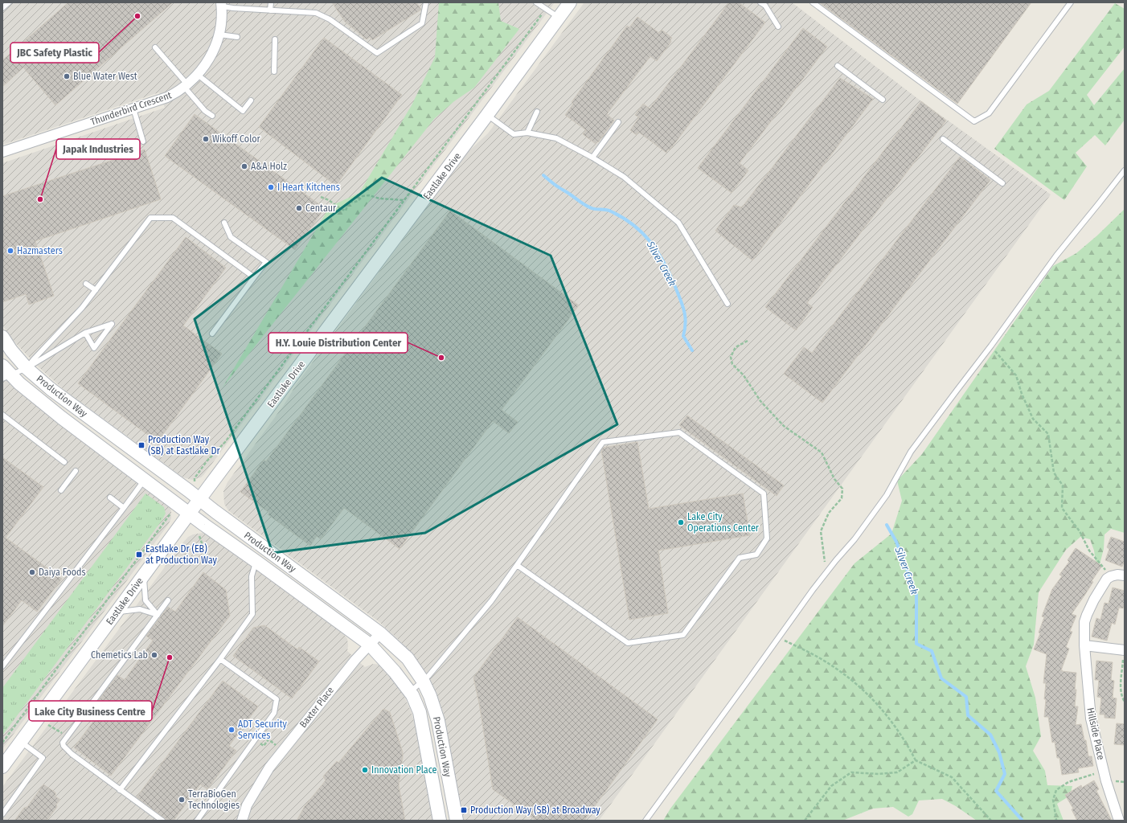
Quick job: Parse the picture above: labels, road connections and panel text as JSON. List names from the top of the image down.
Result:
{
  "streets": {
    "street": [
      "Thunderbird Crescent",
      "Eastlake Drive",
      "Production Way",
      "Baxter Place",
      "Hillside Place"
    ]
  },
  "crossings": [
    ["Eastlake Drive", "Production Way"],
    ["Production Way", "Baxter Place"]
  ],
  "water": ["Silver Creek"],
  "places": {
    "other": [
      "JBC Safety Plastic",
      "Blue Water West",
      "Wikoff Color",
      "A&A Holz",
      "I Heart Kitchens",
      "Japak Industries",
      "Centaur",
      "Hazmasters",
      "H.Y. Louie Distribution Center",
      "Lake City Operations Center",
      "Daiya Foods",
      "Chemetics Lab",
      "Lake City Business Centre",
      "ADT Security Services",
      "Innovation Place",
      "TerraBioGen Technologies"
    ],
    "transit": ["Production Way (SB) at Eastlake Dr", "Eastlake Dr (EB) at Production Way", "Production Way (SB) at Broadway"]
  }
}
